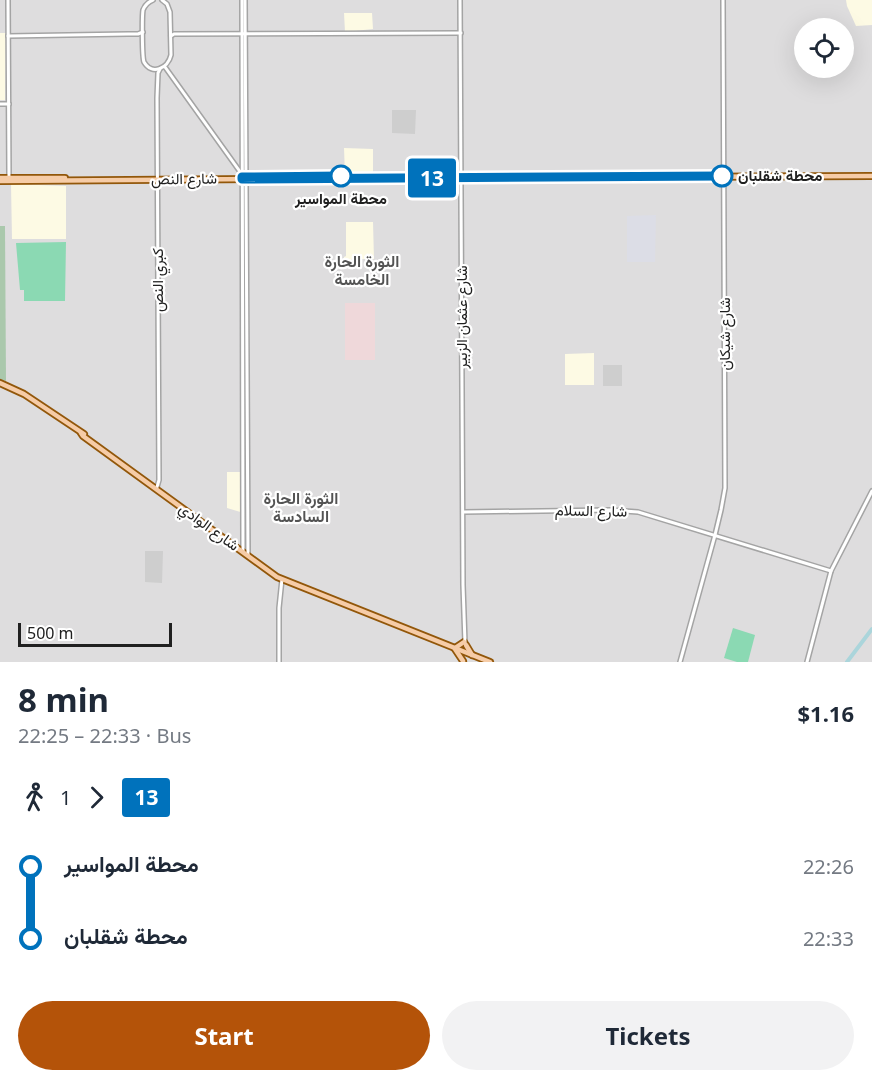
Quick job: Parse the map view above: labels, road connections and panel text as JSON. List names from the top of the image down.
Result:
{
  "streets": {
    "main road": ["شارع النص", "شارع الوادي"],
    "street": [
      "كبري النص",
      "شارع عثمان الزبير",
      "شارع شيكان",
      "شارع السلام"
    ]
  },
  "crossings": [
    ["شارع النص", "كبري النص"],
    ["شارع النص", "شارع عثمان الزبير"],
    ["شارع النص", "شارع شيكان"],
    ["كبري النص", "شارع الوادي"],
    ["شارع عثمان الزبير", "شارع السلام"],
    ["شارع عثمان الزبير", "شارع الوادي"],
    ["شارع شيكان", "شارع السلام"]
  ],
  "districts": ["الثورة الحارة الخامسة", "الثورة الحارة السادسة"],
  "places": ["محطة المواسير", "محطة شقلبان"],
  "lines": ["bus line 13"],
  "scale_bar": "500 m",
  "page": {
    "on_map": "13",
    "scale": "500 m",
    "heading": ["8 min", "22:25 – 22:33 · Bus", "$1.16"],
    "legs": ["1", "13"],
    "list": [
      {
        "name": "محطة المواسير",
        "value": "22:26"
      },
      {
        "name": "محطة شقلبان",
        "value": "22:33"
      }
    ],
    "buttons": ["Start", "Tickets"]
  }
}
